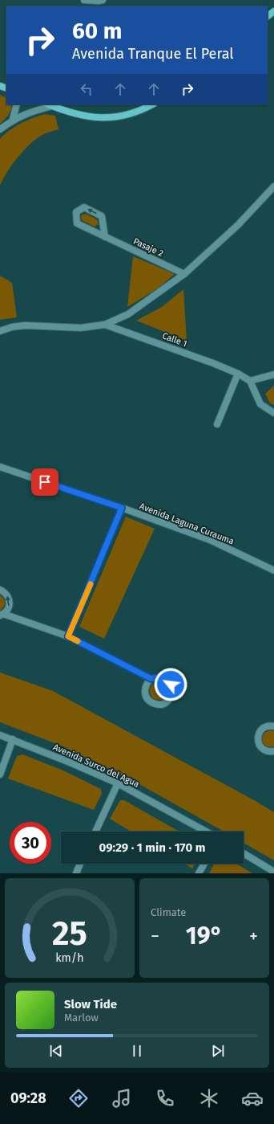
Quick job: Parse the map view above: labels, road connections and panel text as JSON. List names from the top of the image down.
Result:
{
  "streets": {
    "street": [
      "Pasaje 2",
      "Calle 1",
      "Avenida Laguna Curauma",
      "Avenida Surco del Agua"
    ]
  },
  "page": {
    "turn": ["60 m", "Avenida Tranque El Peral"],
    "limit": "30",
    "trip": "09:29 · 1 min · 170 m",
    "tile": "Climate",
    "heat": ["−", "19°", "+"],
    "song": ["Slow Tide", "Marlow"],
    "tabs": "09:28",
    "gauge": ["25", "km/h"]
  }
}
